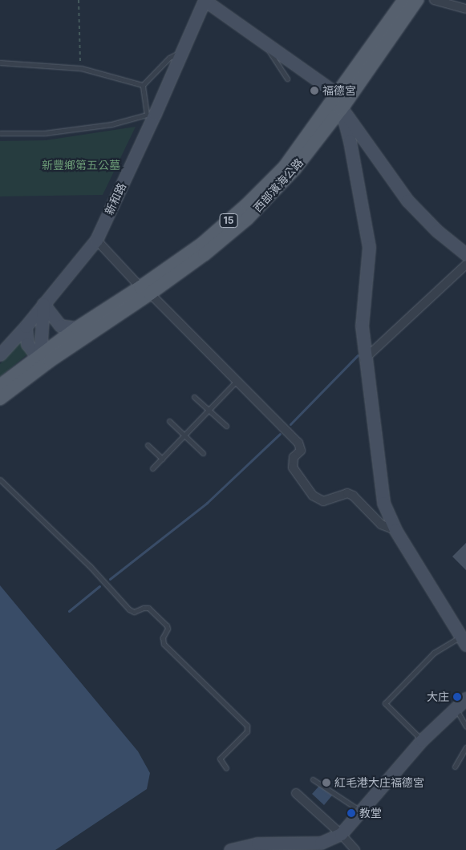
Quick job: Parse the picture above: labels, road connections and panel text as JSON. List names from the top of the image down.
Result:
{
  "streets": {
    "main road": ["西部濱海公路", "15"],
    "street": ["新和路"]
  },
  "parks": ["新豐鄉第五公墓"],
  "places": [
    "福德宮",
    "大庄",
    "紅毛港大庄福德宮",
    "教堂"
  ]
}
